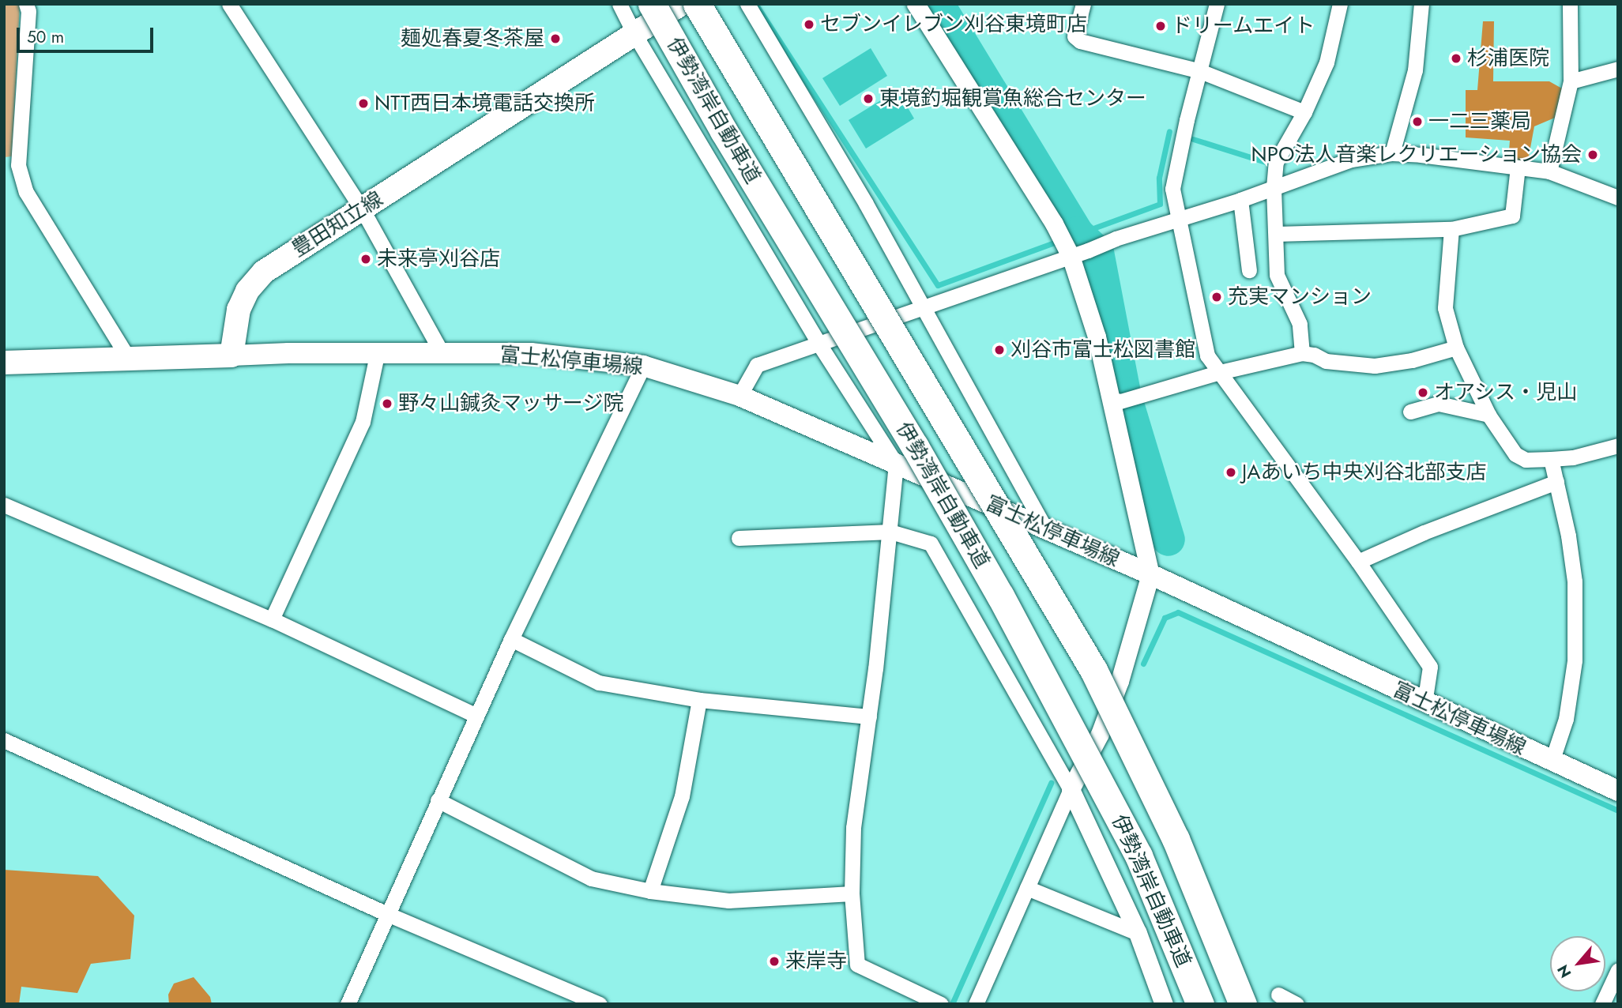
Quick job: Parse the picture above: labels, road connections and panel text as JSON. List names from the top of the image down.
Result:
{
  "streets": {
    "highway": ["伊勢湾岸自動車道"],
    "main road": ["豊田知立線", "富士松停車場線"]
  },
  "crossings": [
    ["豊田知立線", "富士松停車場線"]
  ],
  "places": [
    "セブンイレブン刈谷東境町店",
    "ドリームエイト",
    "麺処春夏冬茶屋",
    "杉浦医院",
    "東境釣堀観賞魚総合センター",
    "NTT西日本境電話交換所",
    "一二三薬局",
    "NPO法人音楽レクリエーション協会",
    "未来亭刈谷店",
    "充実マンション",
    "刈谷市富士松図書館",
    "オアシス・児山",
    "野々山鍼灸マッサージ院",
    "JAあいち中央刈谷北部支店",
    "来岸寺"
  ],
  "scale_bar": "50 m",
  "north": "bottom left"
}
